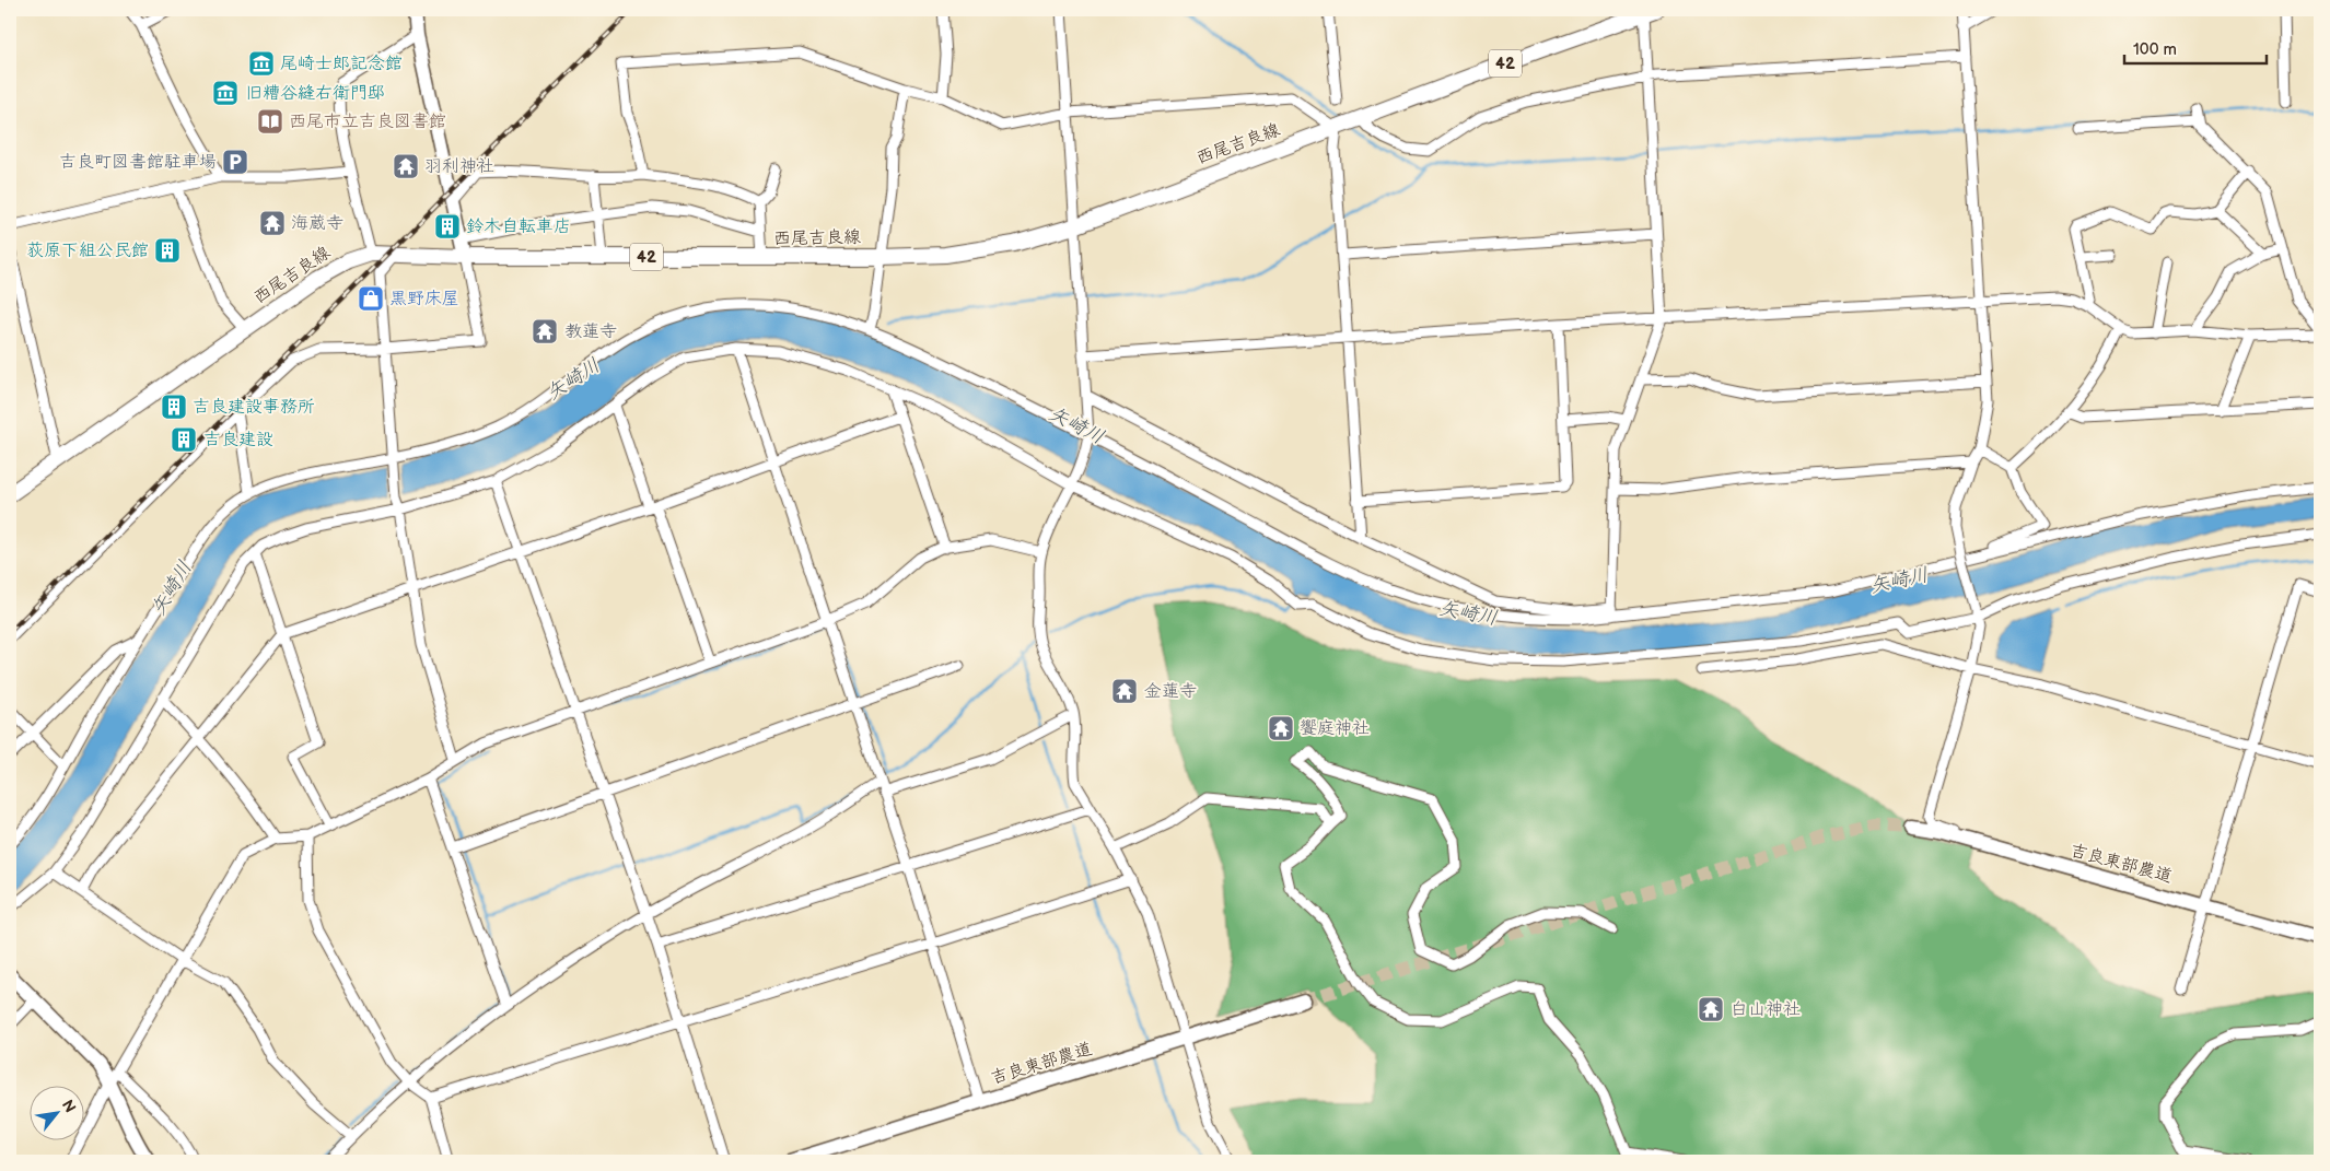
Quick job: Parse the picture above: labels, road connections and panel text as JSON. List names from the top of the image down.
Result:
{
  "streets": {
    "main road": ["42", "西尾吉良線"],
    "street": ["吉良東部農道"]
  },
  "water": ["矢崎川"],
  "places": {
    "museum": ["尾崎士郎記念館", "旧糟谷縫右衛門邸"],
    "library": ["西尾市立吉良図書館"],
    "parking": ["吉良町図書館駐車場"],
    "temple": [
      "羽利神社",
      "海蔵寺",
      "教蓮寺",
      "金蓮寺",
      "饗庭神社",
      "白山神社"
    ],
    "building": [
      "鈴木自転車店",
      "荻原下組公民館",
      "吉良建設事務所",
      "吉良建設"
    ],
    "shop": ["黒野床屋"]
  },
  "scale_bar": "100 m",
  "north": "top right"
}
